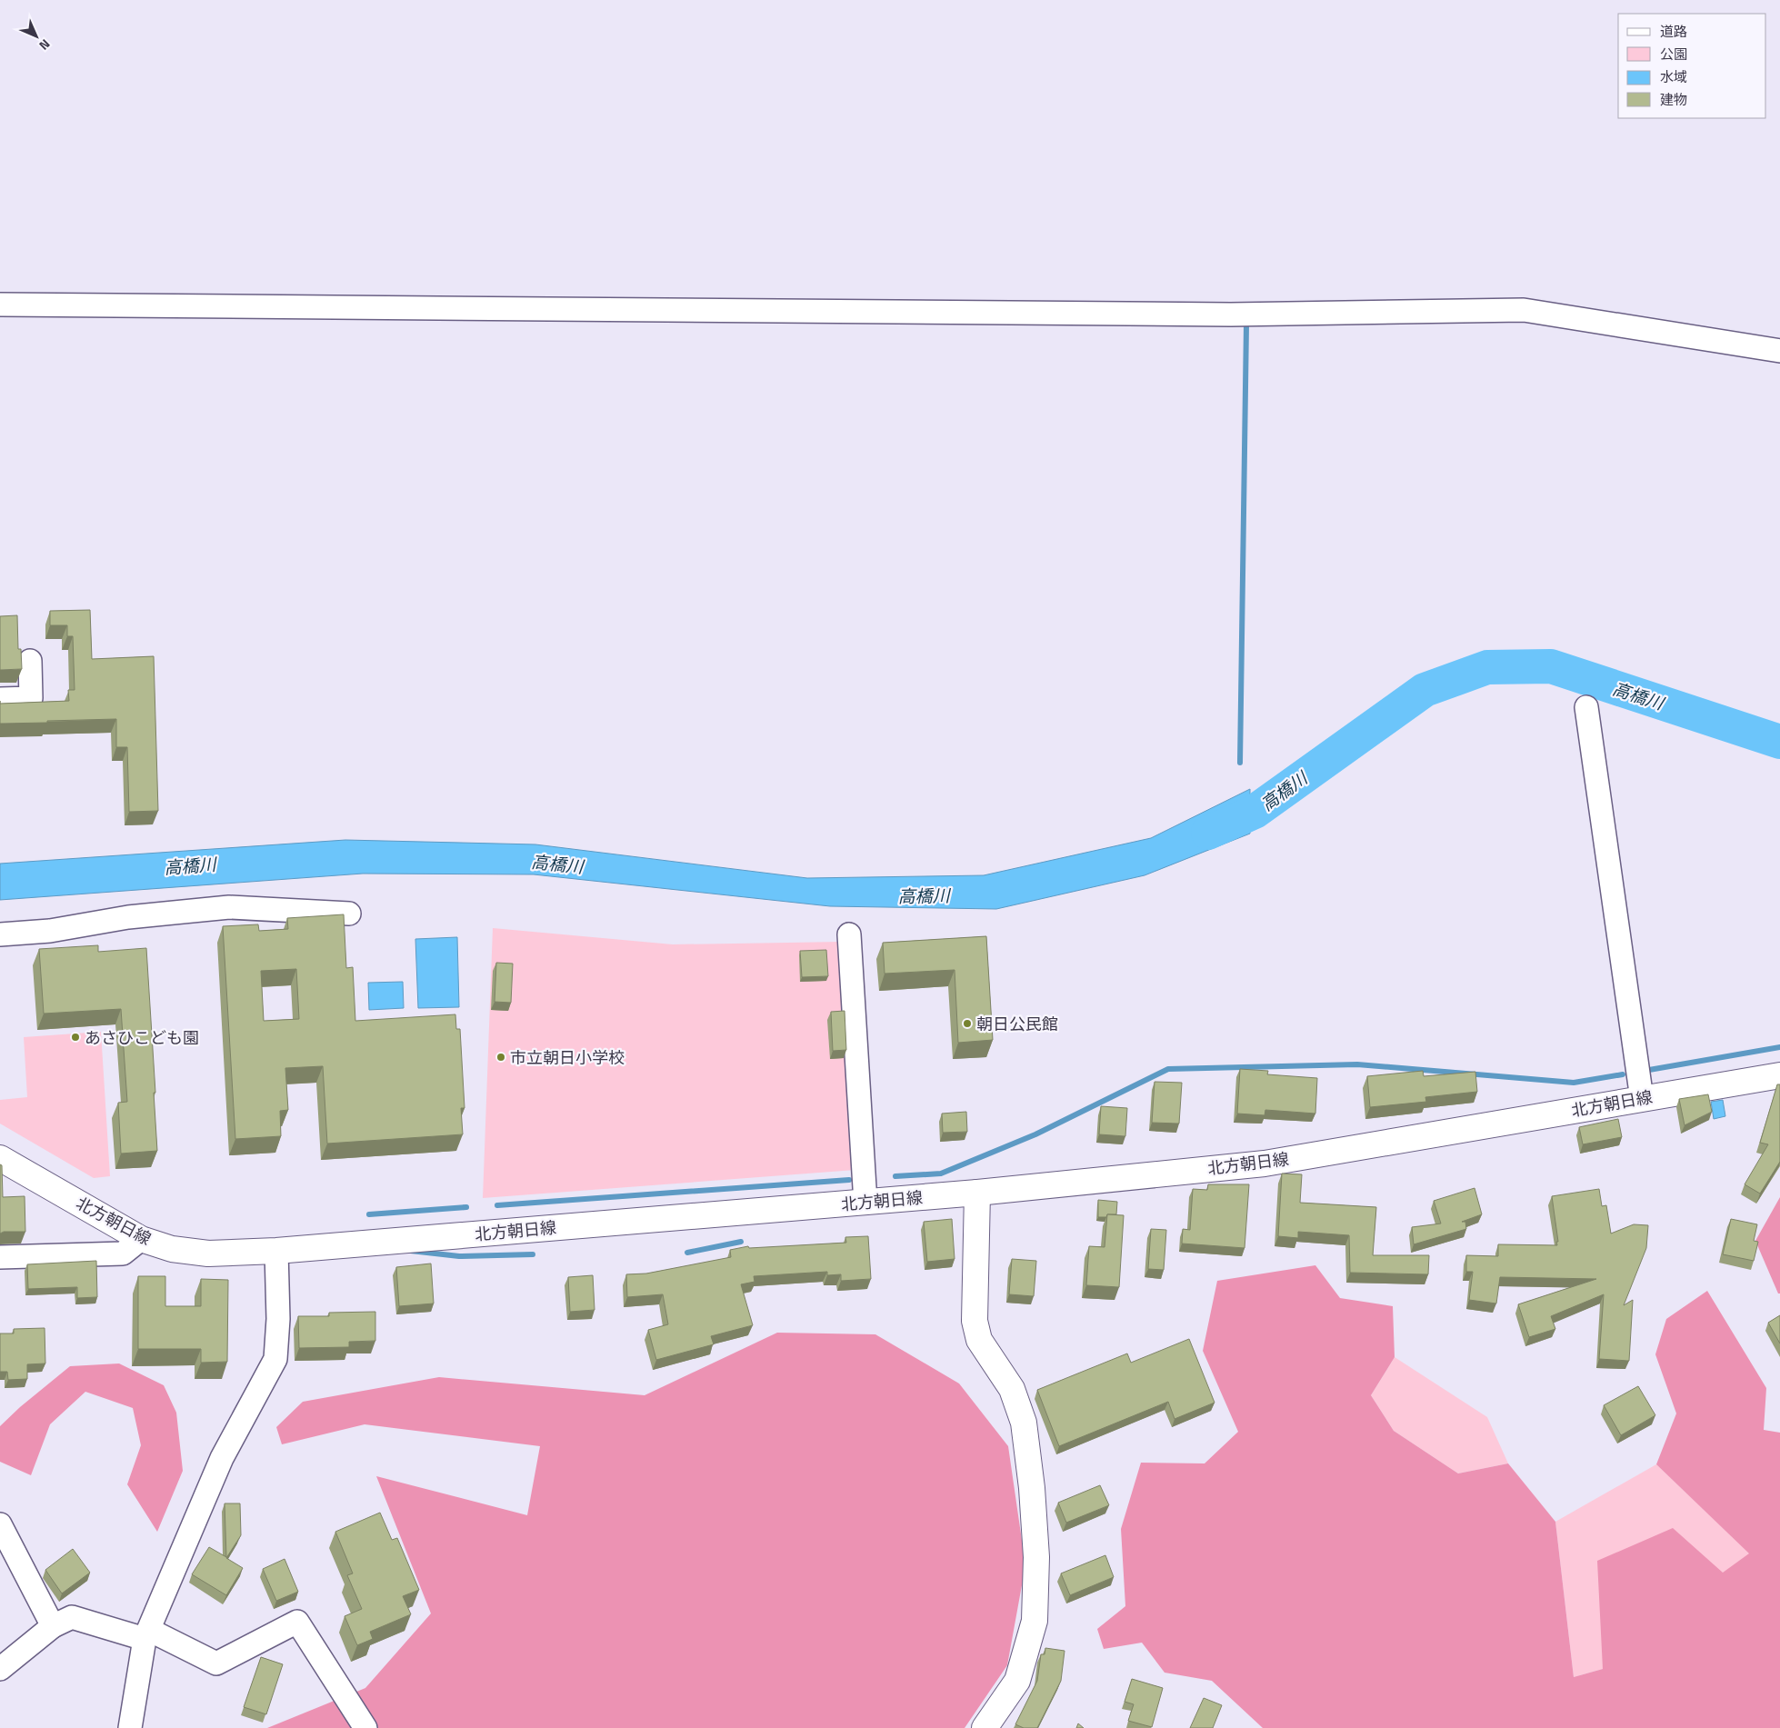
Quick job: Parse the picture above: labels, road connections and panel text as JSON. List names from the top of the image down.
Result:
{
  "streets": {
    "main road": ["北方朝日線"]
  },
  "water": ["高橋川"],
  "places": ["朝日公民館", "あさひこども園", "市立朝日小学校"],
  "legend": [
    "道路",
    "公園",
    "水域",
    "建物"
  ],
  "north": "bottom right"
}
